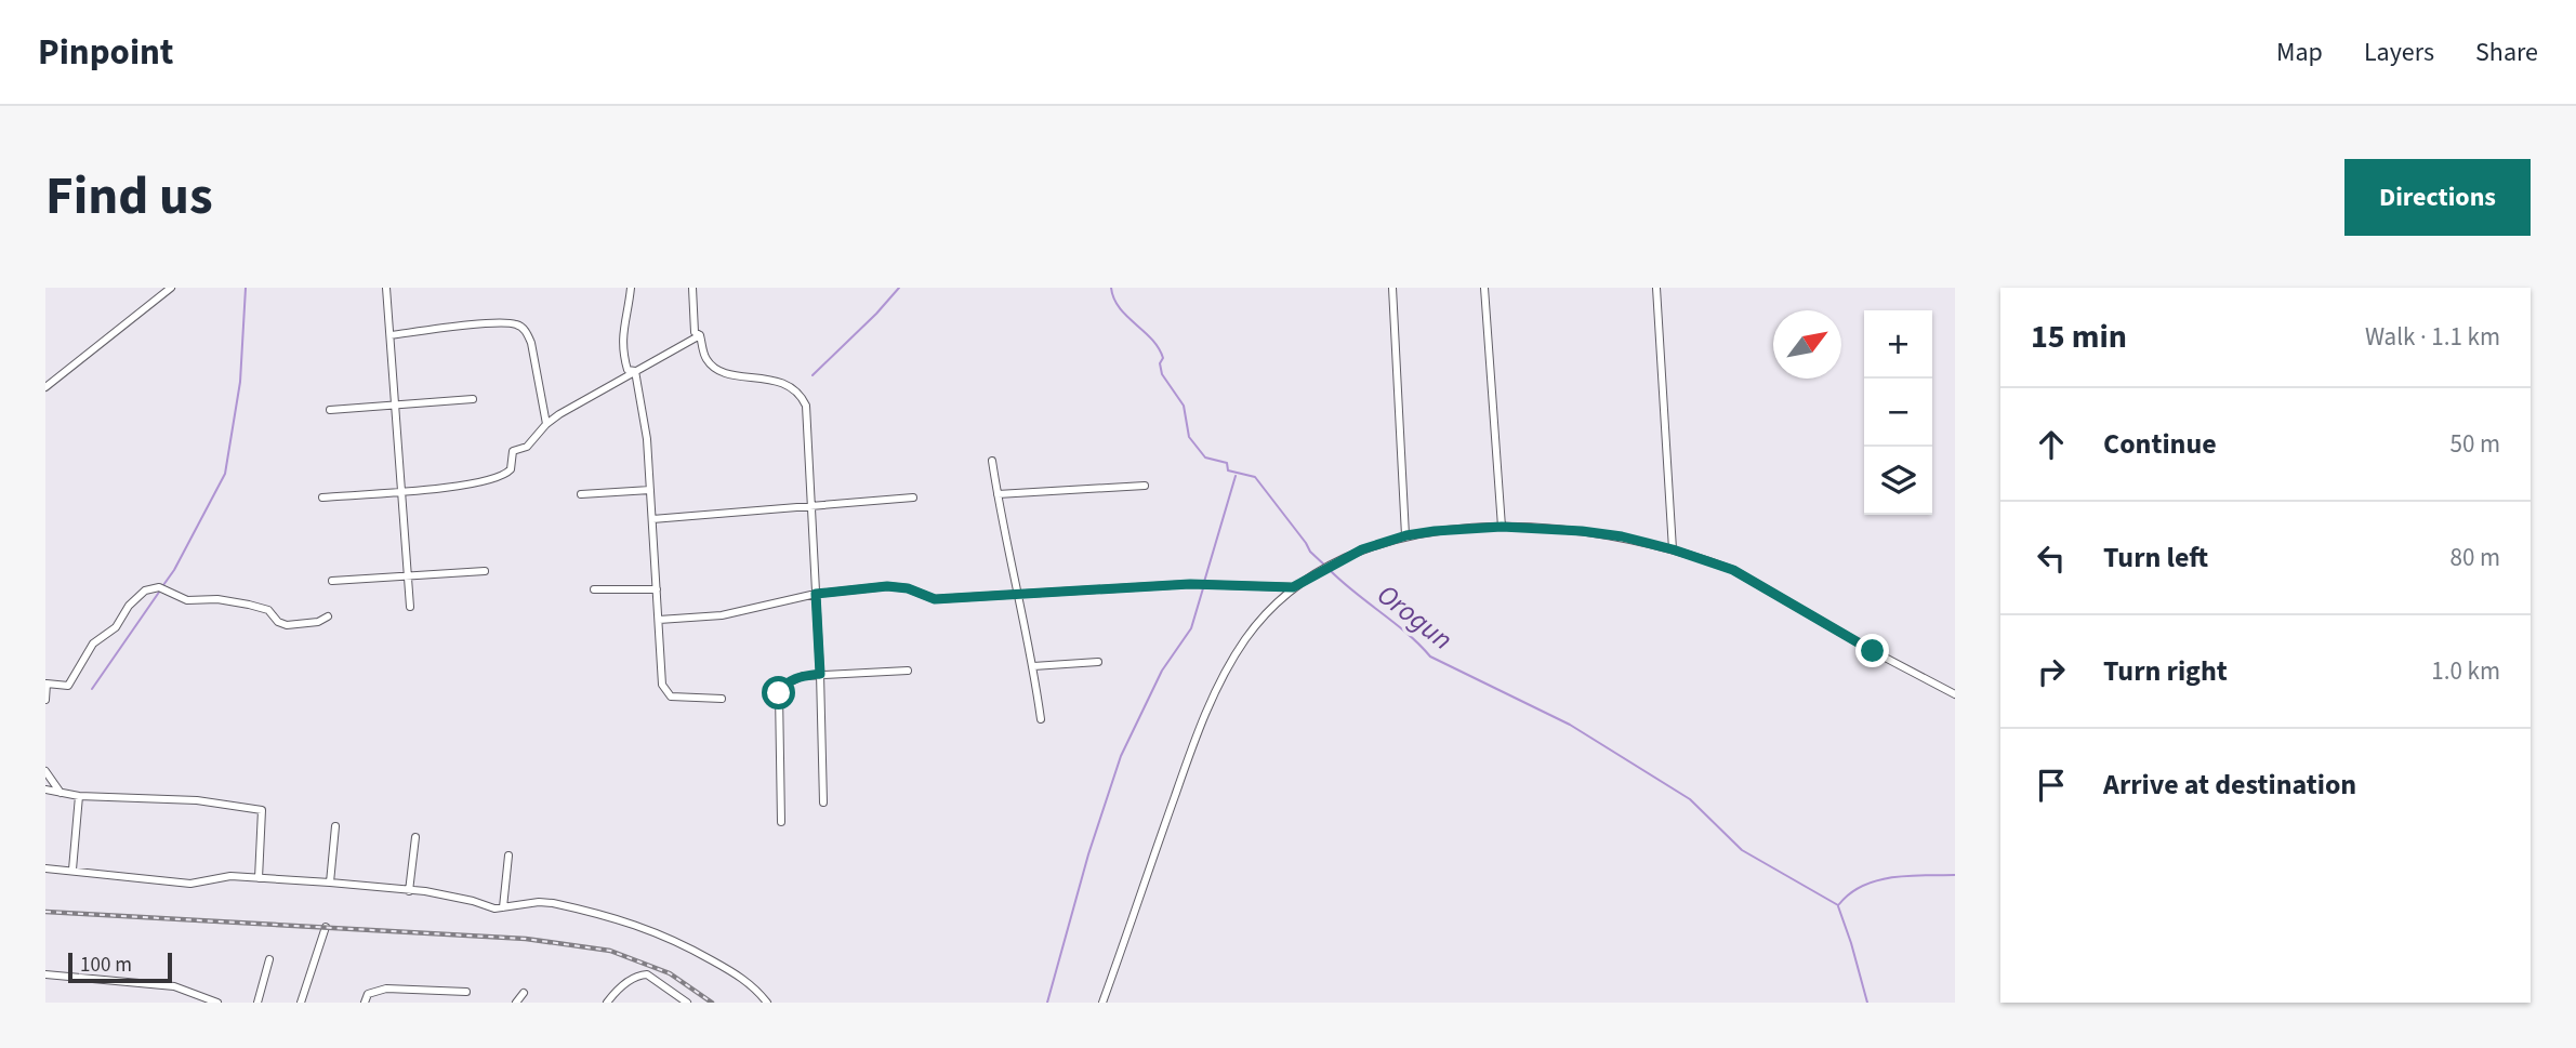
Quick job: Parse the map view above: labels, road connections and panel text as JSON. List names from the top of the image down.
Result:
{
  "water": ["Orogun"],
  "scale_bar": "100 m",
  "north": "top right",
  "page": {
    "header": "Pinpoint",
    "nav": ["Map", "Layers", "Share"],
    "title": "Find us",
    "buttons": "Directions",
    "heading": ["15 min", "Walk · 1.1 km"],
    "map_buttons": ["+", "−"],
    "list": [
      ["Continue", "50 m"],
      ["Turn left", "80 m"],
      ["Turn right", "1.0 km"],
      "Arrive at destination"
    ],
    "scale": "100 m"
  }
}
